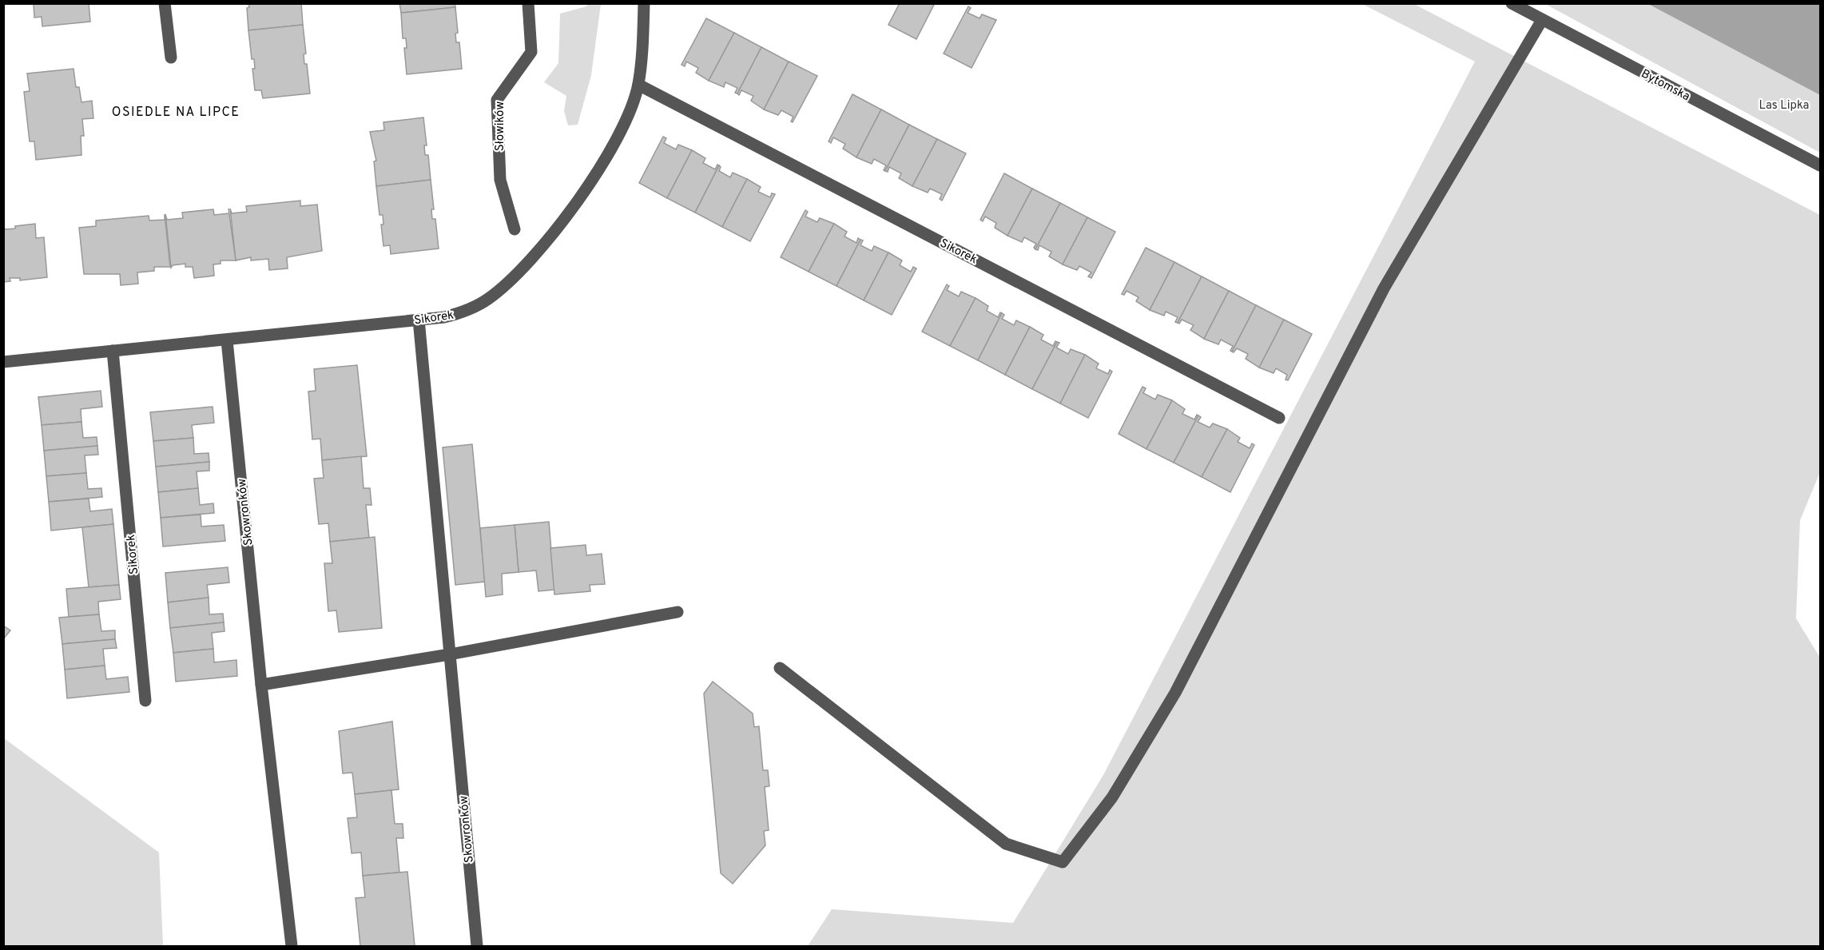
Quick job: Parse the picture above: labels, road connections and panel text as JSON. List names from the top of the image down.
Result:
{
  "streets": {
    "street": [
      "Bytomska",
      "Słowików",
      "Sikorek",
      "Skowronków"
    ]
  },
  "crossings": [
    ["Sikorek", "Skowronków"]
  ],
  "districts": ["OSIEDLE NA LIPCE"],
  "parks": ["Las Lipka"]
}
